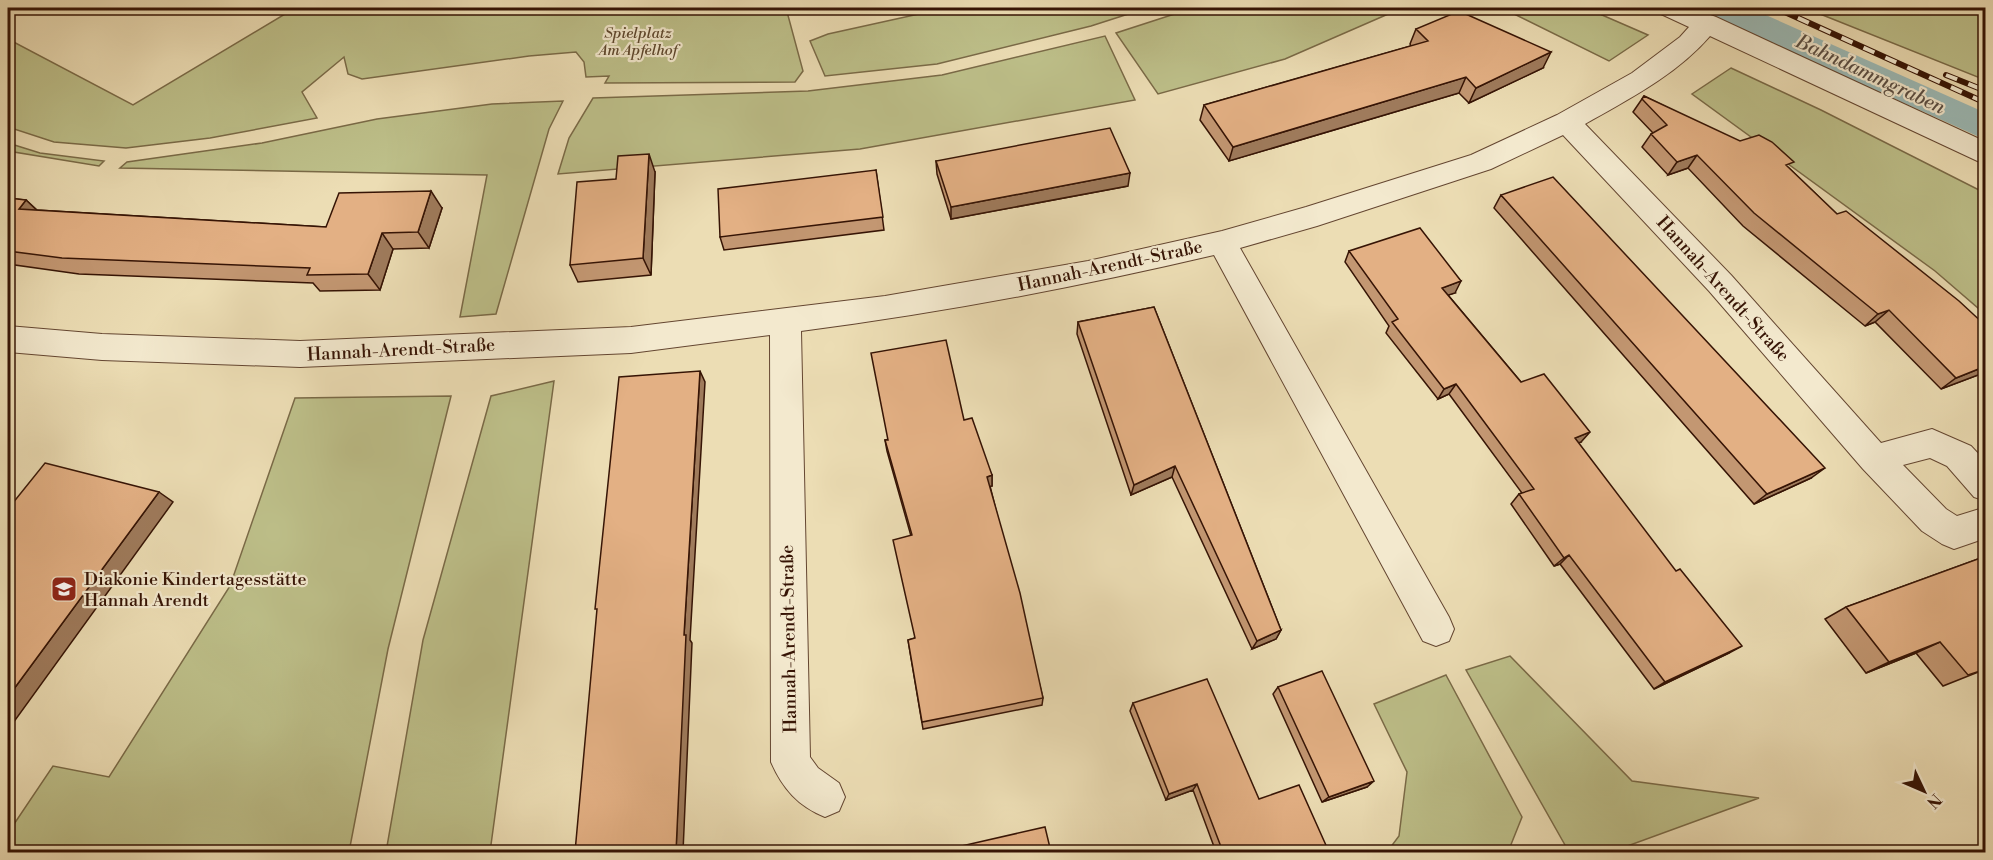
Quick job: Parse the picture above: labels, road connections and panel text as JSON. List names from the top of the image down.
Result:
{
  "streets": {
    "street": ["Hannah-Arendt-Straße"]
  },
  "water": ["Bahndammgraben"],
  "parks": ["Spielplatz Am Apfelhof"],
  "places": {
    "school or university": ["Diakonie Kindertagesstätte Hannah Arendt"]
  },
  "north": "bottom right"
}
